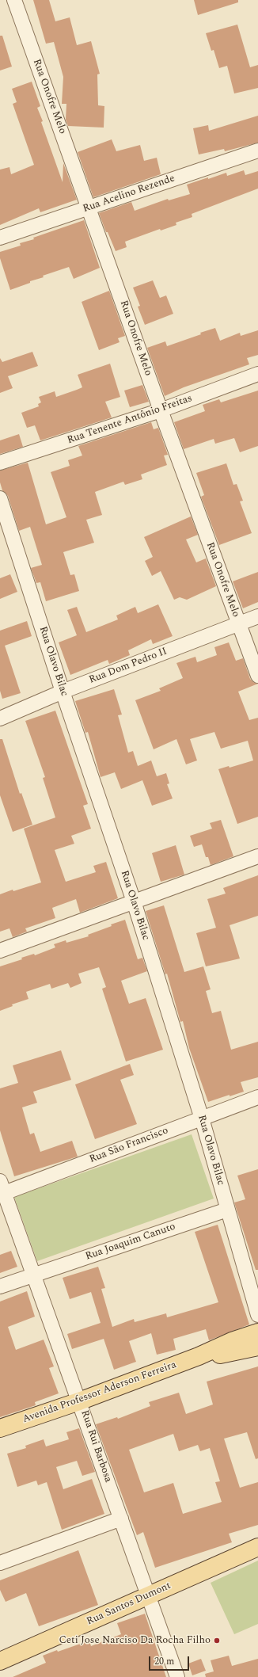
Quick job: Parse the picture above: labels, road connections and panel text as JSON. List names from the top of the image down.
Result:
{
  "streets": {
    "main road": ["Avenida Professor Aderson Ferreira", "Rua Santos Dumont"],
    "street": [
      "Rua Onofre Melo",
      "Rua Acelino Rezende",
      "Rua Tenente Antônio Freitas",
      "Rua Olavo Bilac",
      "Rua Dom Pedro II",
      "Rua São Francisco",
      "Rua Joaquim Canuto",
      "Rua Rui Barbosa"
    ]
  },
  "crossings": [
    ["Rua Onofre Melo", "Rua Acelino Rezende"],
    ["Rua Onofre Melo", "Rua Tenente Antônio Freitas"],
    ["Rua Onofre Melo", "Rua Dom Pedro II"],
    ["Rua Olavo Bilac", "Rua Dom Pedro II"],
    ["Rua Olavo Bilac", "Rua São Francisco"],
    ["Rua Olavo Bilac", "Rua Joaquim Canuto"],
    ["Rua São Francisco", "Rua Rui Barbosa"],
    ["Rua Joaquim Canuto", "Rua Rui Barbosa"],
    ["Avenida Professor Aderson Ferreira", "Rua Rui Barbosa"],
    ["Rua Rui Barbosa", "Rua Santos Dumont"]
  ],
  "places": ["Ceti Jose Narciso Da Rocha Filho"],
  "scale_bar": "20 m"
}
